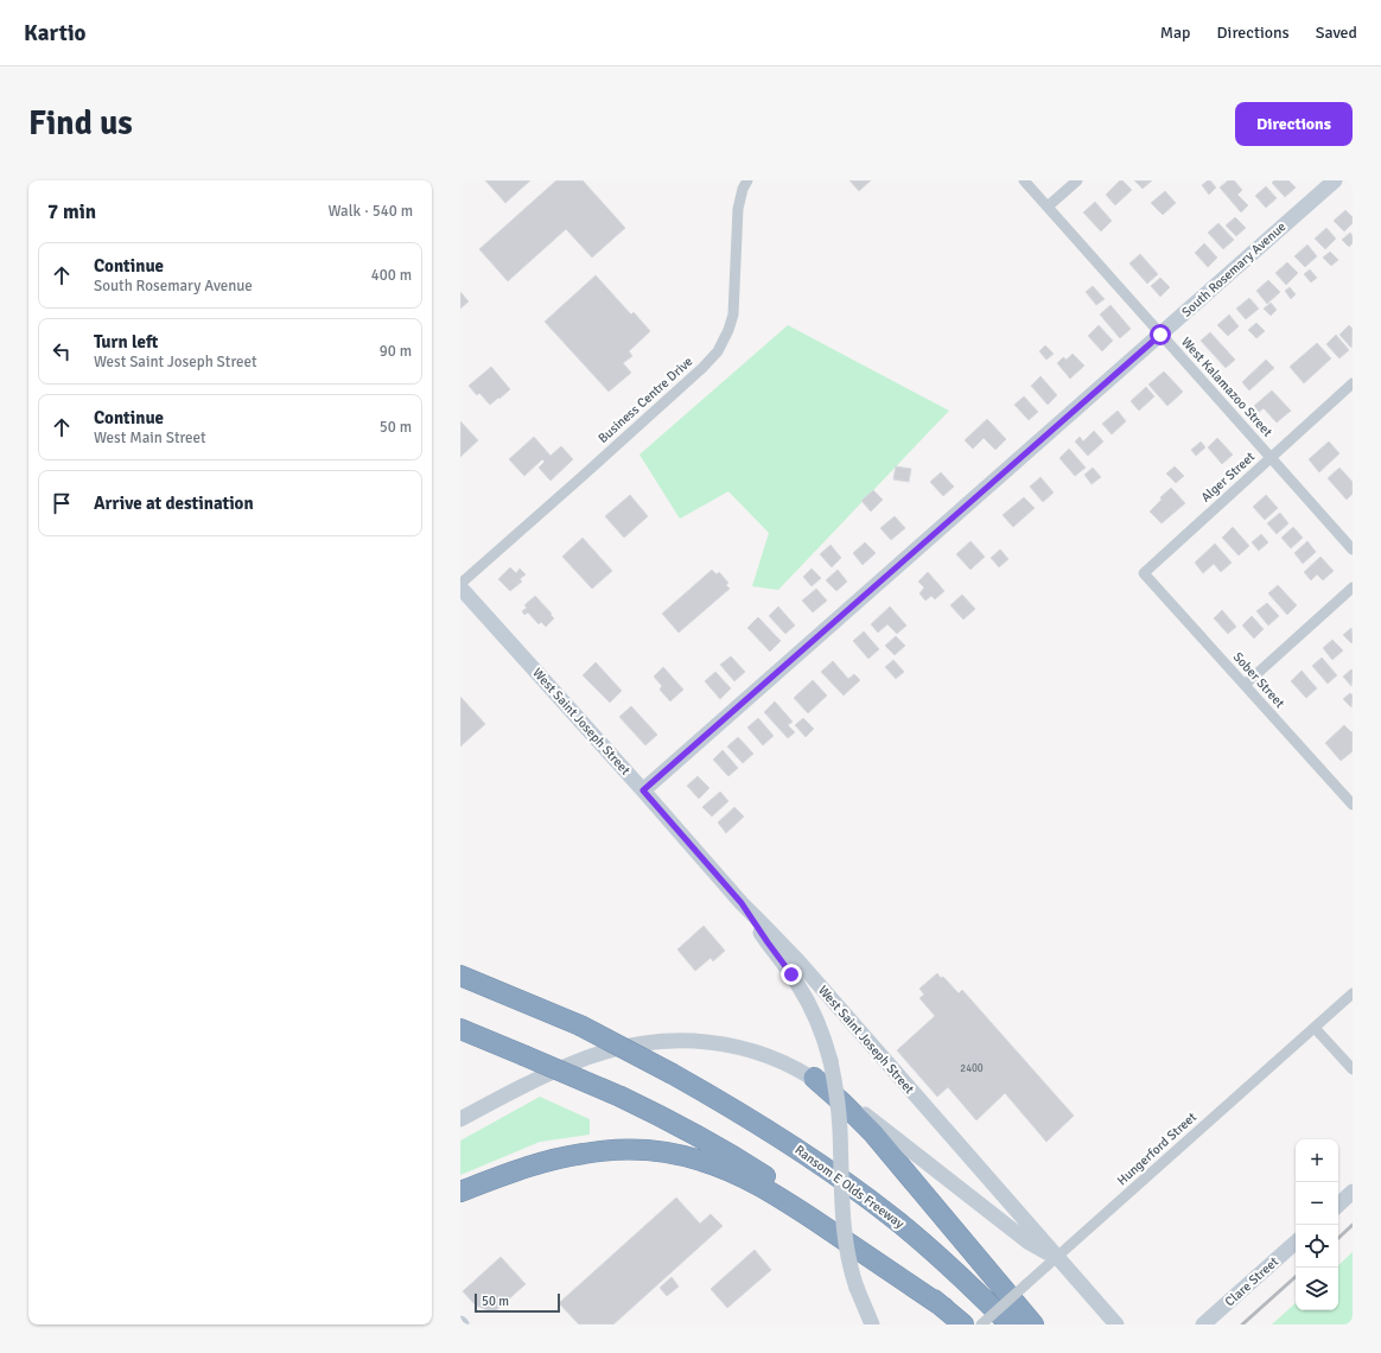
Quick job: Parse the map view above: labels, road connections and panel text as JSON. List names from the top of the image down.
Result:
{
  "streets": {
    "highway": ["Ransom E Olds Freeway"],
    "street": [
      "South Rosemary Avenue",
      "West Kalamazoo Street",
      "Business Centre Drive",
      "Alger Street",
      "Sober Street",
      "West Saint Joseph Street",
      "Hungerford Street",
      "Clare Street"
    ]
  },
  "crossings": [
    ["South Rosemary Avenue", "West Kalamazoo Street"],
    ["South Rosemary Avenue", "West Saint Joseph Street"],
    ["West Kalamazoo Street", "Alger Street"],
    ["Business Centre Drive", "West Saint Joseph Street"],
    ["Alger Street", "Sober Street"],
    ["West Saint Joseph Street", "Hungerford Street"]
  ],
  "house_numbers": ["2400"],
  "scale_bar": "50 m",
  "page": {
    "header": "Kartio",
    "nav": ["Map", "Directions", "Saved"],
    "buttons": "Directions",
    "title": "Find us",
    "heading": ["7 min", "Walk · 540 m"],
    "list": [
      ["Continue", "South Rosemary Avenue", "400 m"],
      ["Turn left", "West Saint Joseph Street", "90 m"],
      ["Continue", "West Main Street", "50 m"],
      "Arrive at destination"
    ],
    "map_buttons": ["+", "−"],
    "scale": "50 m"
  }
}
